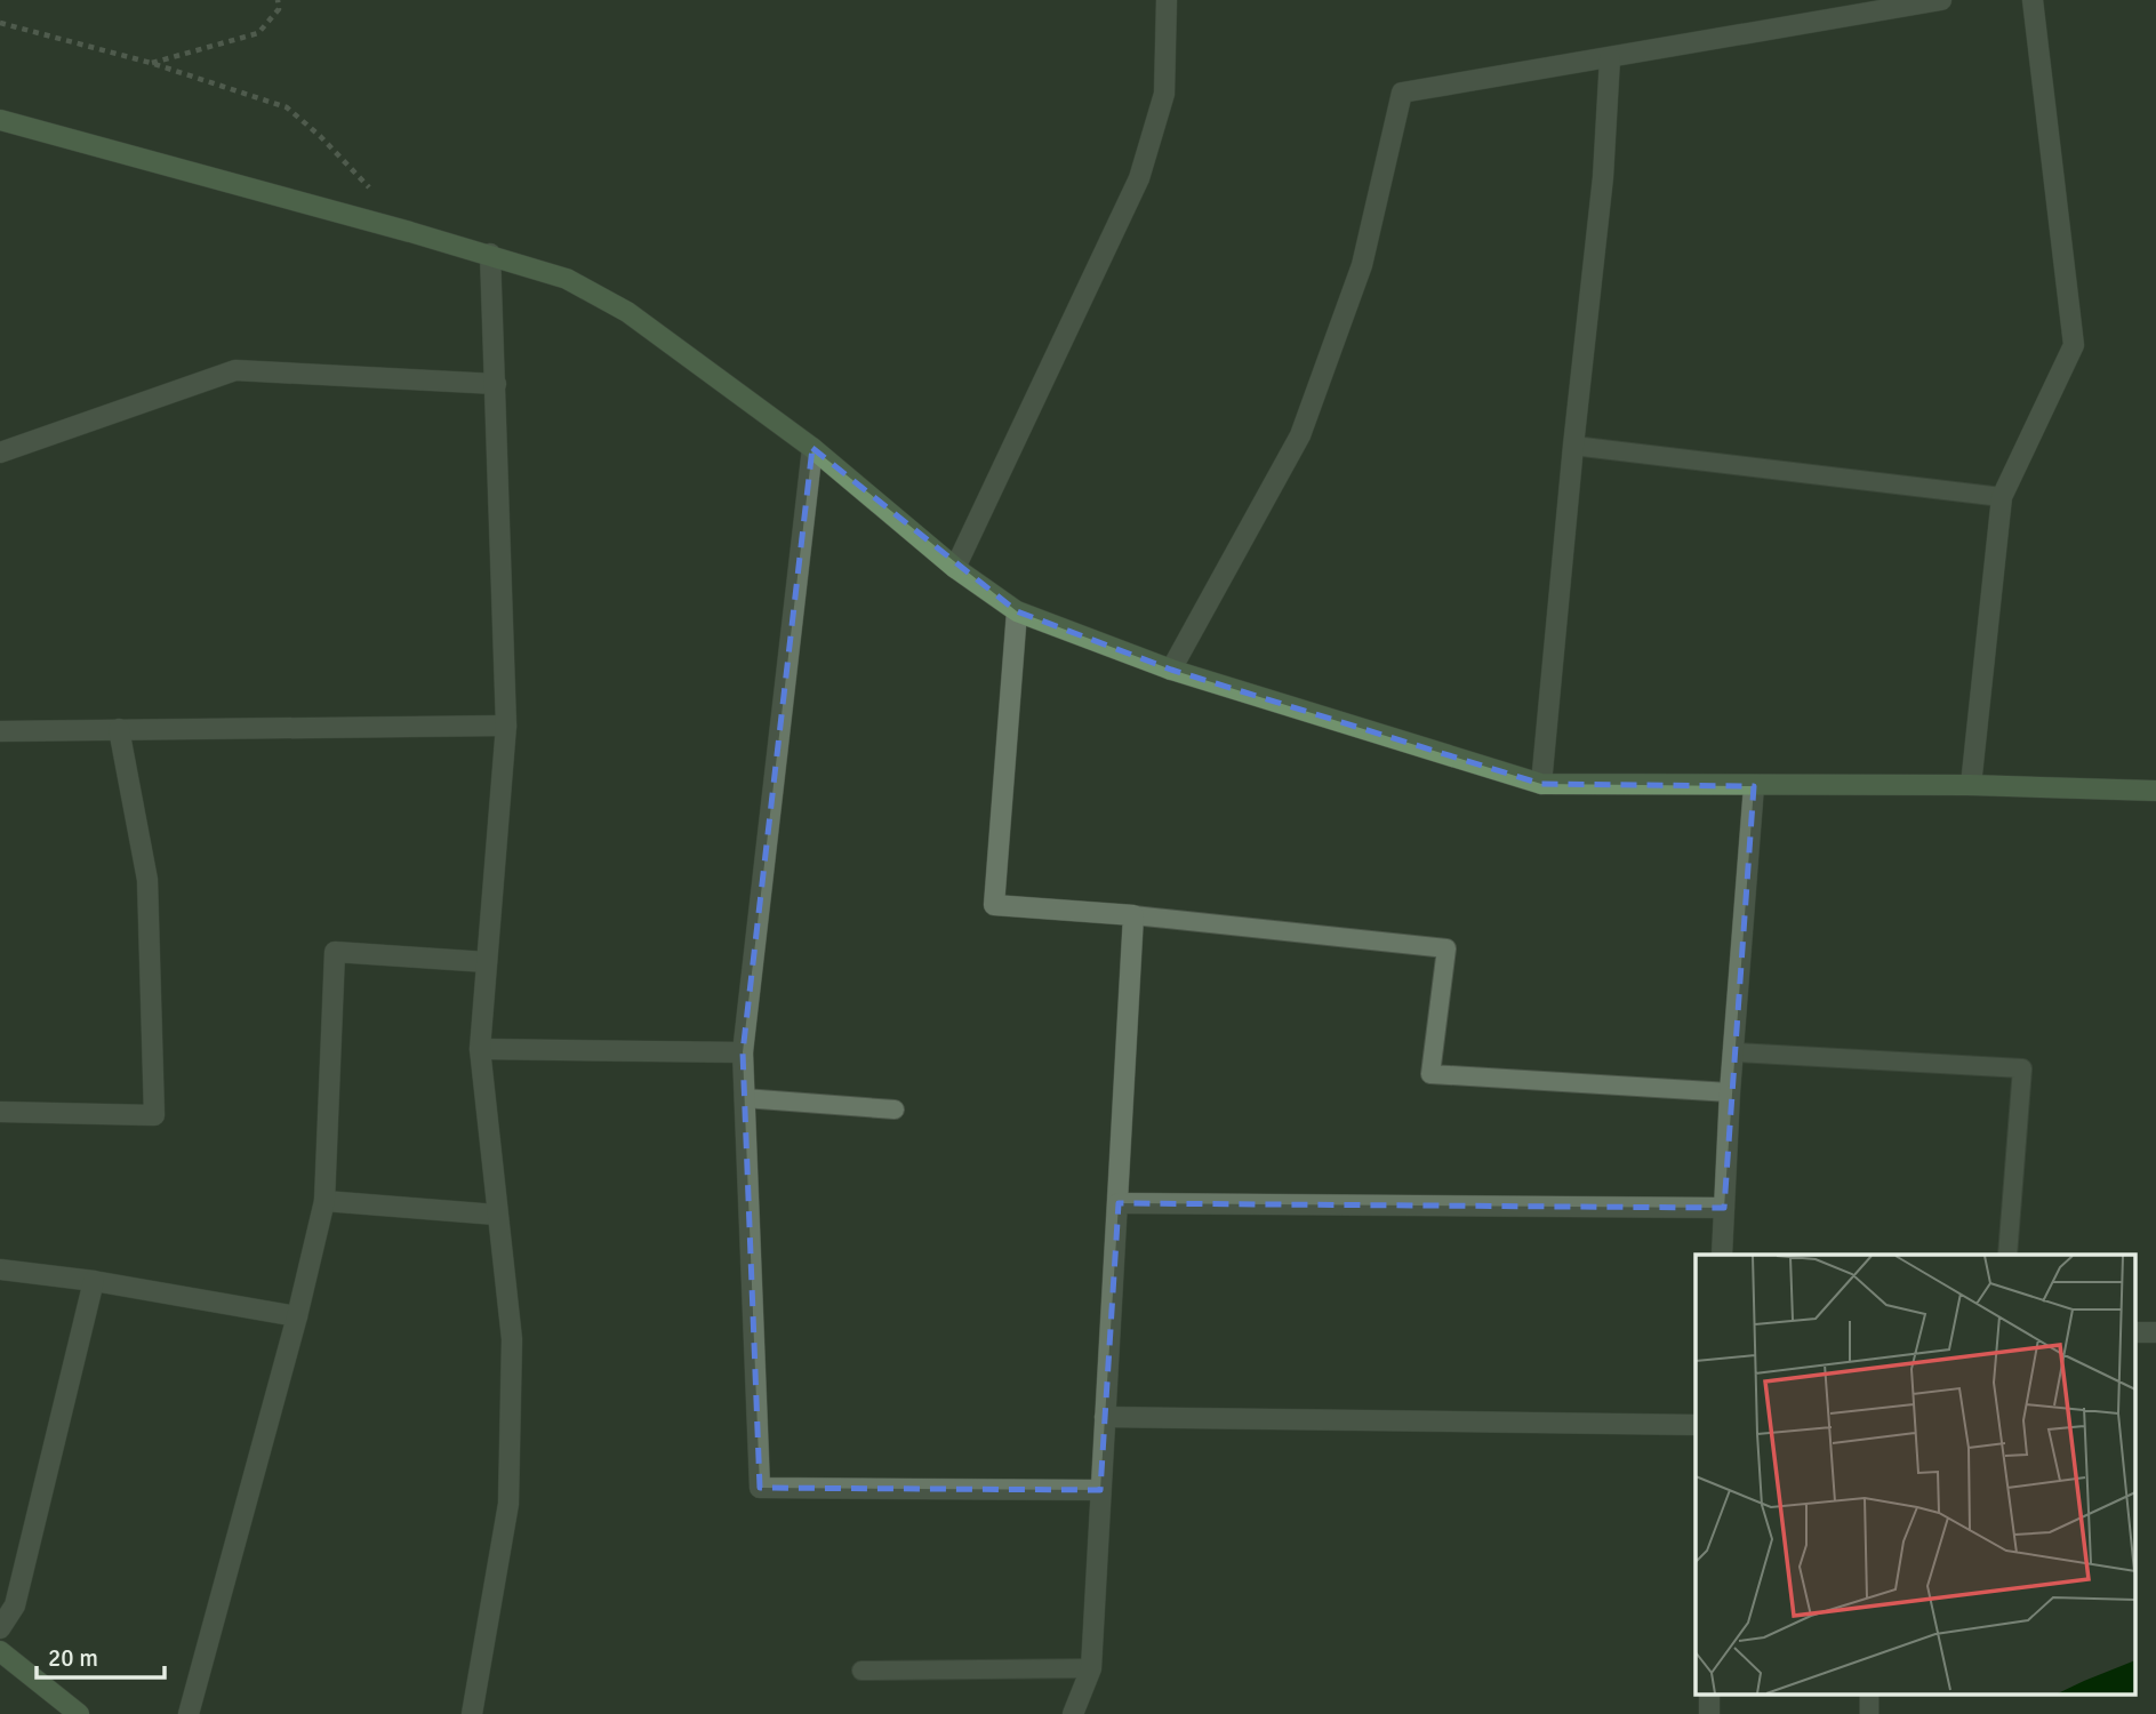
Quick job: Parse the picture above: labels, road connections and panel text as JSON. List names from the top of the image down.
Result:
{
  "scale_bar": "20 m"
}
